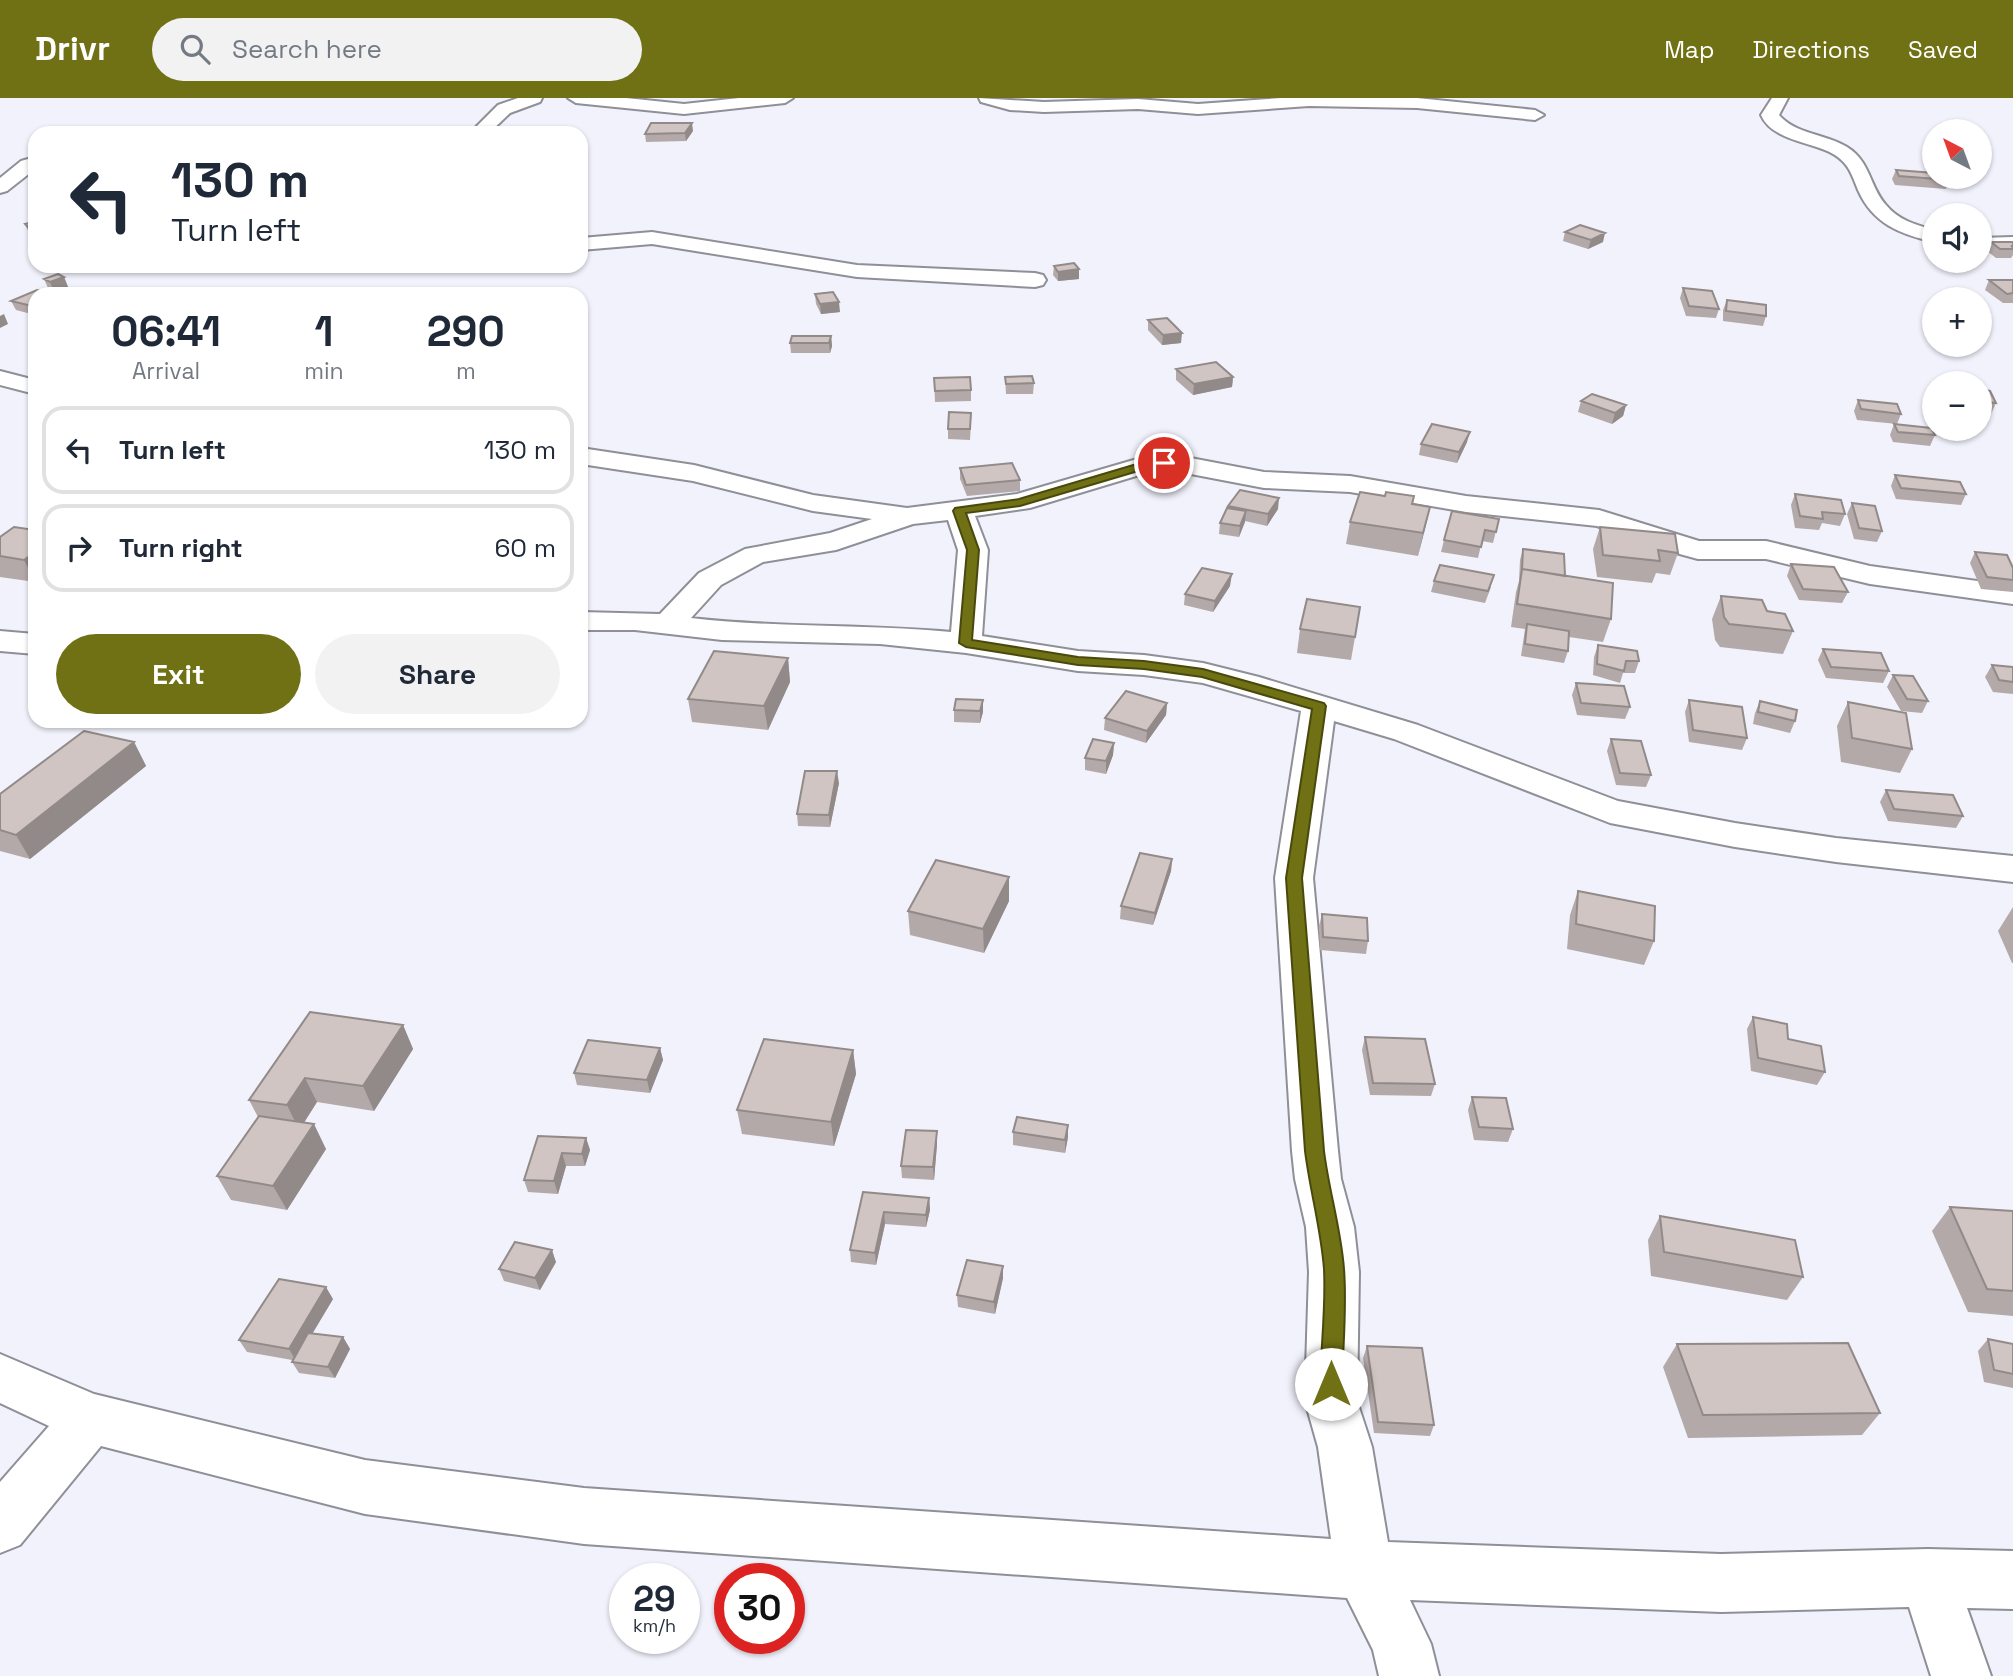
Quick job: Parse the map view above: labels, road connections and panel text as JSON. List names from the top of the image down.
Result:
{
  "north": "top left",
  "page": {
    "header": "Drivr",
    "search": "Search here",
    "nav": ["Map", "Directions", "Saved"],
    "map_buttons": ["+", "−"],
    "turn": ["130 m", "Turn left"],
    "eta": [
      "06:41",
      "Arrival",
      "1",
      "min",
      "290",
      "m"
    ],
    "list": [
      {
        "name": "Turn left",
        "value": "130 m"
      },
      {
        "name": "Turn right",
        "value": "60 m"
      }
    ],
    "buttons": ["Exit", "Share"],
    "speed": "29 km/h",
    "limit": "30"
  }
}
